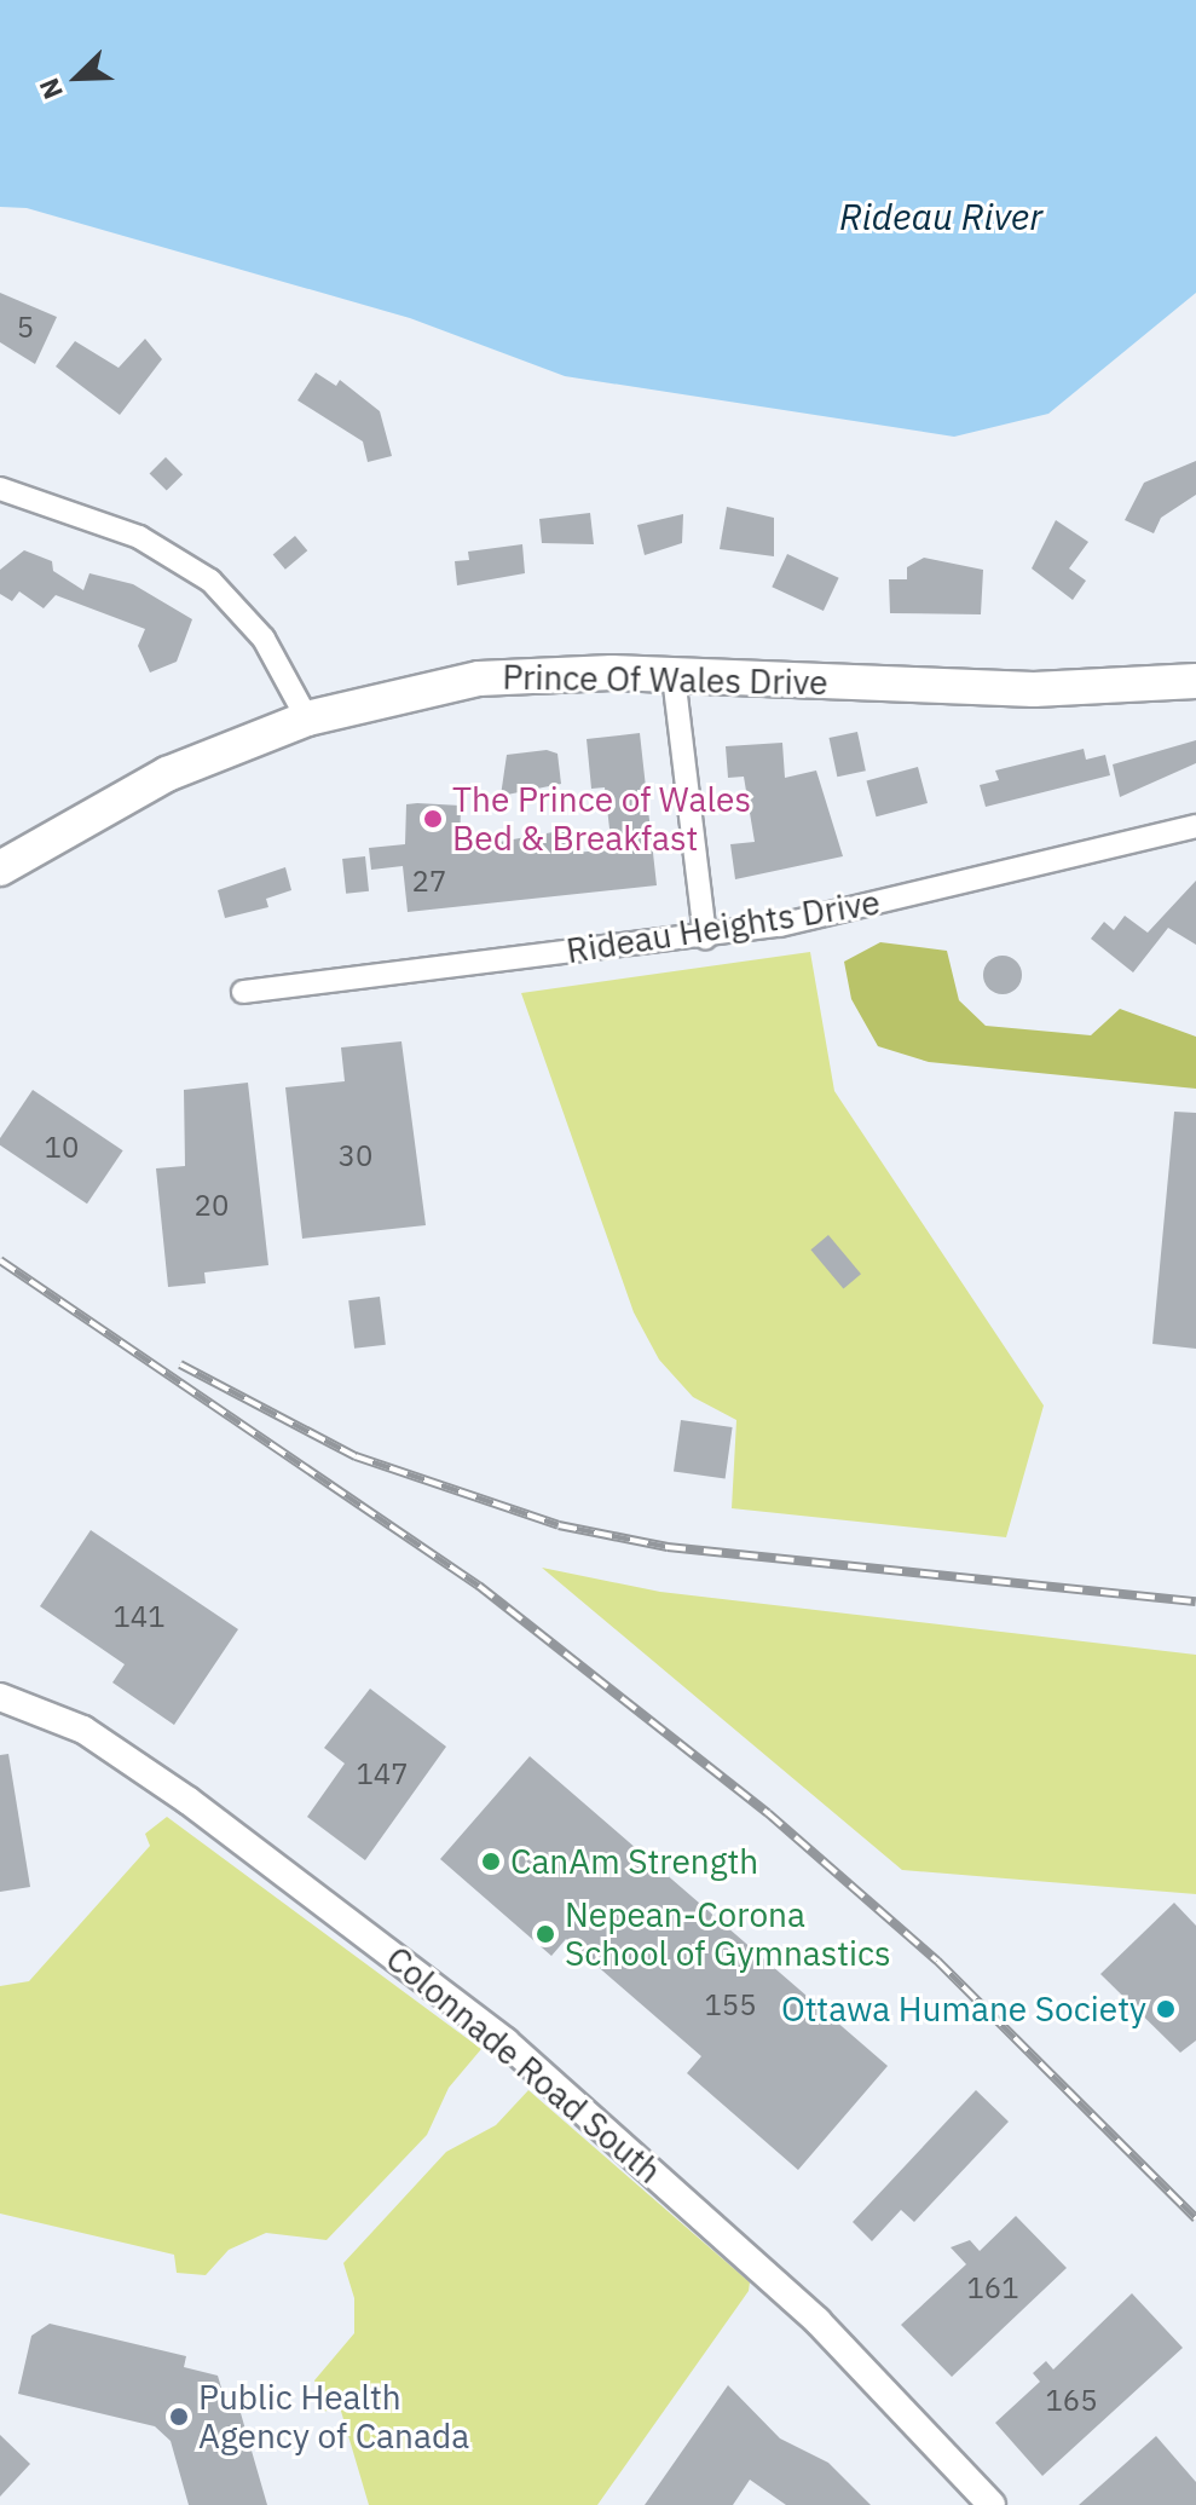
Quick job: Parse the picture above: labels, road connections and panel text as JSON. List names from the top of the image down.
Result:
{
  "streets": {
    "main road": ["Prince Of Wales Drive"],
    "street": ["Rideau Heights Drive", "Colonnade Road South"]
  },
  "water": ["Rideau River"],
  "places": [
    "The Prince of Wales Bed & Breakfast",
    "CanAm Strength",
    "Nepean-Corona School of Gymnastics",
    "Ottawa Humane Society",
    "Public Health Agency of Canada"
  ],
  "house_numbers": [
    "5",
    "27",
    "10",
    "30",
    "20",
    "141",
    "147",
    "155",
    "161",
    "165"
  ],
  "north": "bottom left"
}
